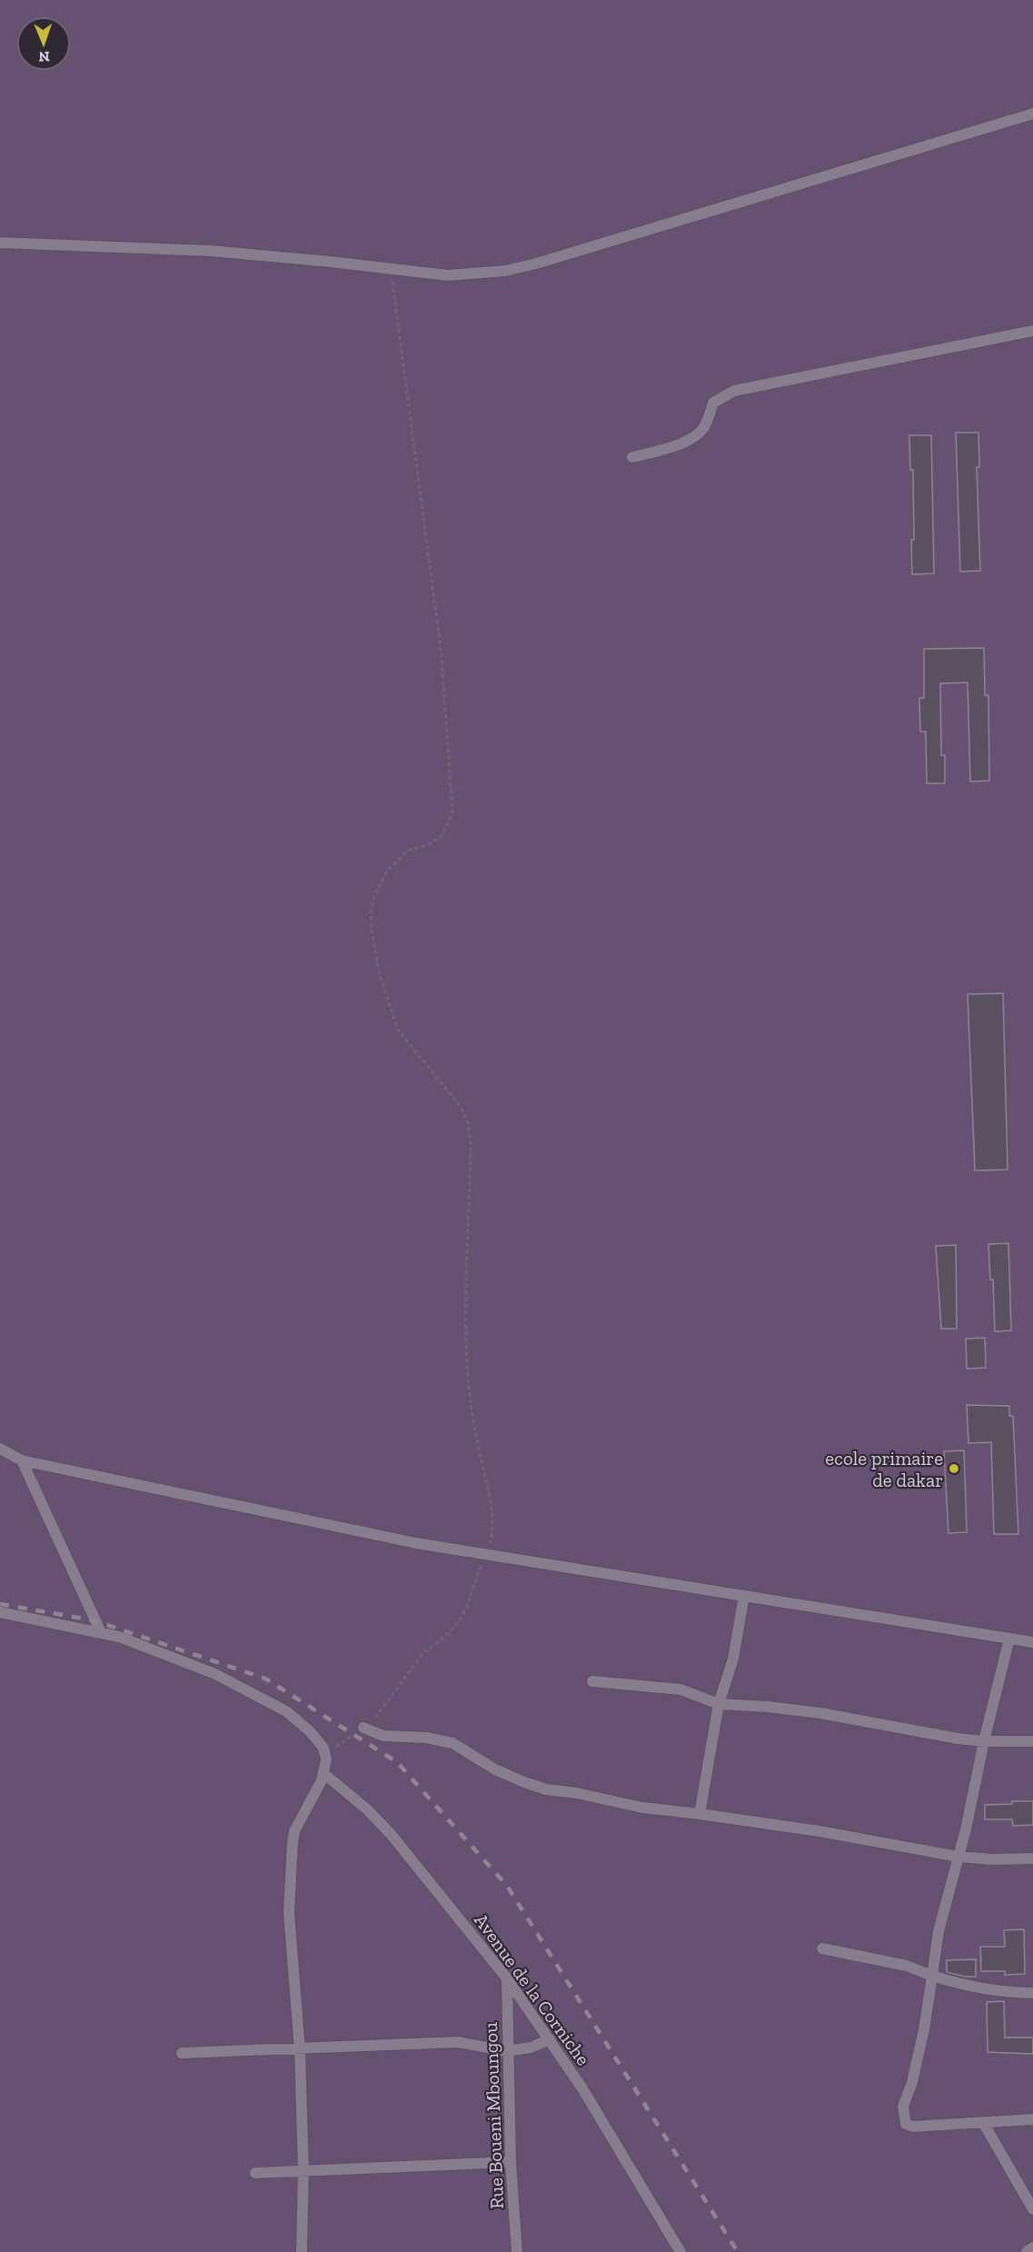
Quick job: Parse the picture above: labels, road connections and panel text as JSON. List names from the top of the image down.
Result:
{
  "streets": {
    "street": ["Avenue de la Corniche", "Rue Boueni Mboungou"]
  },
  "crossings": [
    ["Avenue de la Corniche", "Rue Boueni Mboungou"]
  ],
  "places": ["ecole primaire de dakar"],
  "north": "bottom"
}
